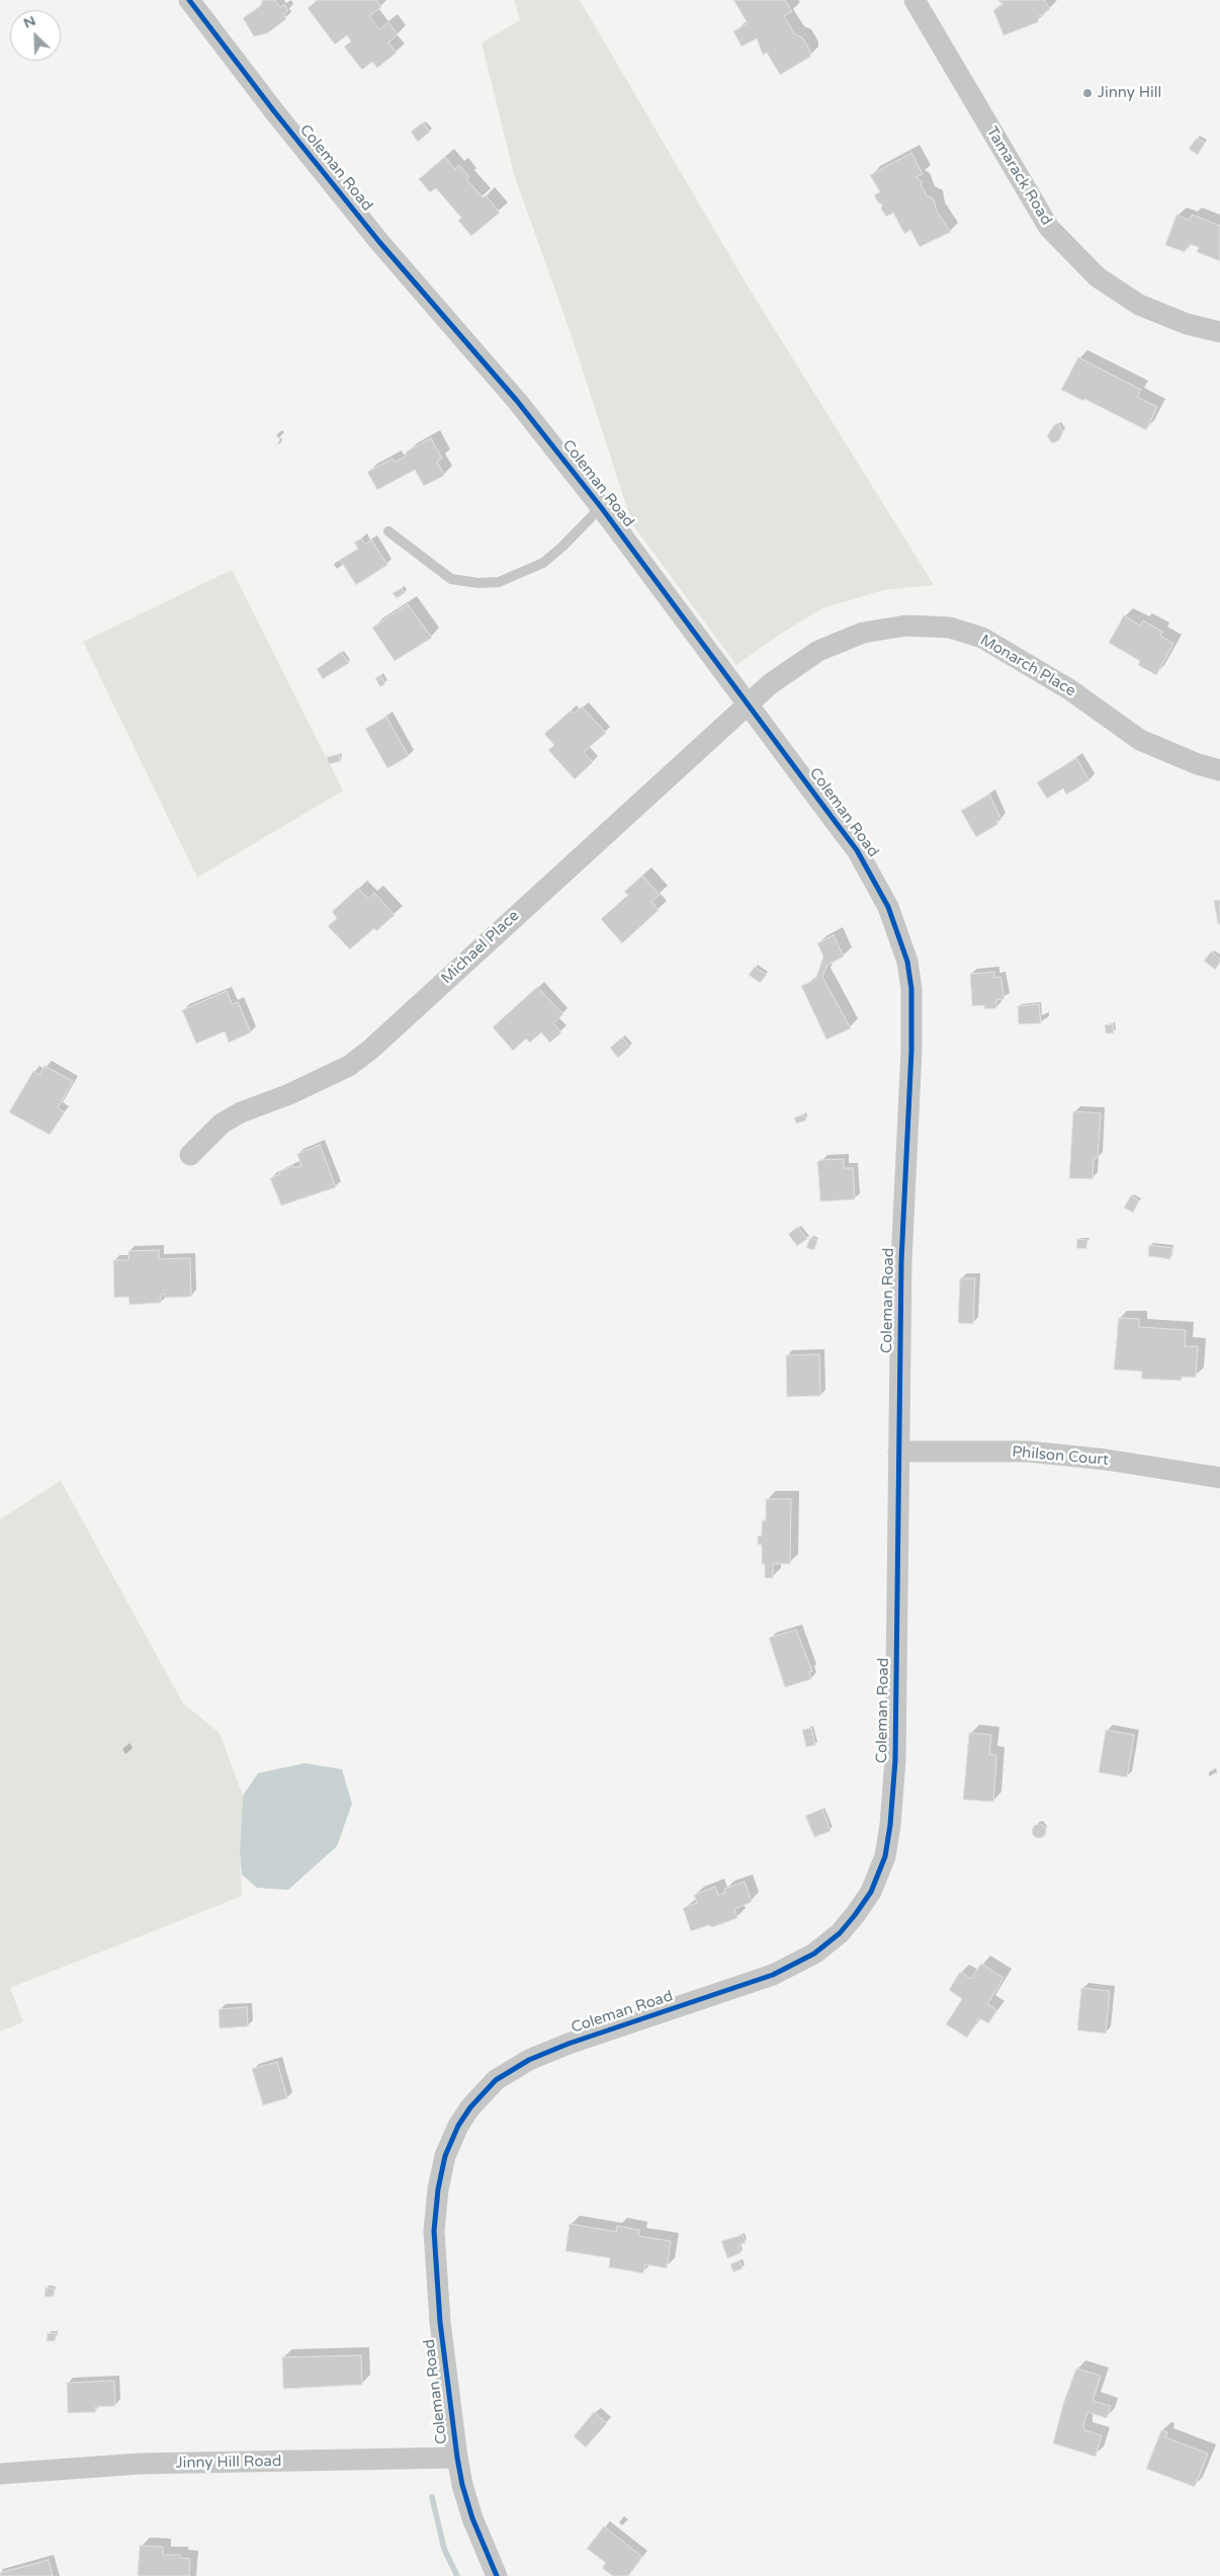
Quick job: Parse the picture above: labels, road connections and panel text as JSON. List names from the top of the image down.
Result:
{
  "streets": {
    "street": [
      "Coleman Road",
      "Tamarack Road",
      "Monarch Place",
      "Michael Place",
      "Philson Court",
      "Jinny Hill Road"
    ]
  },
  "crossings": [
    ["Coleman Road", "Monarch Place"],
    ["Coleman Road", "Michael Place"],
    ["Coleman Road", "Philson Court"],
    ["Coleman Road", "Jinny Hill Road"],
    ["Monarch Place", "Michael Place"]
  ],
  "places": ["Jinny Hill"],
  "north": "top left"
}
